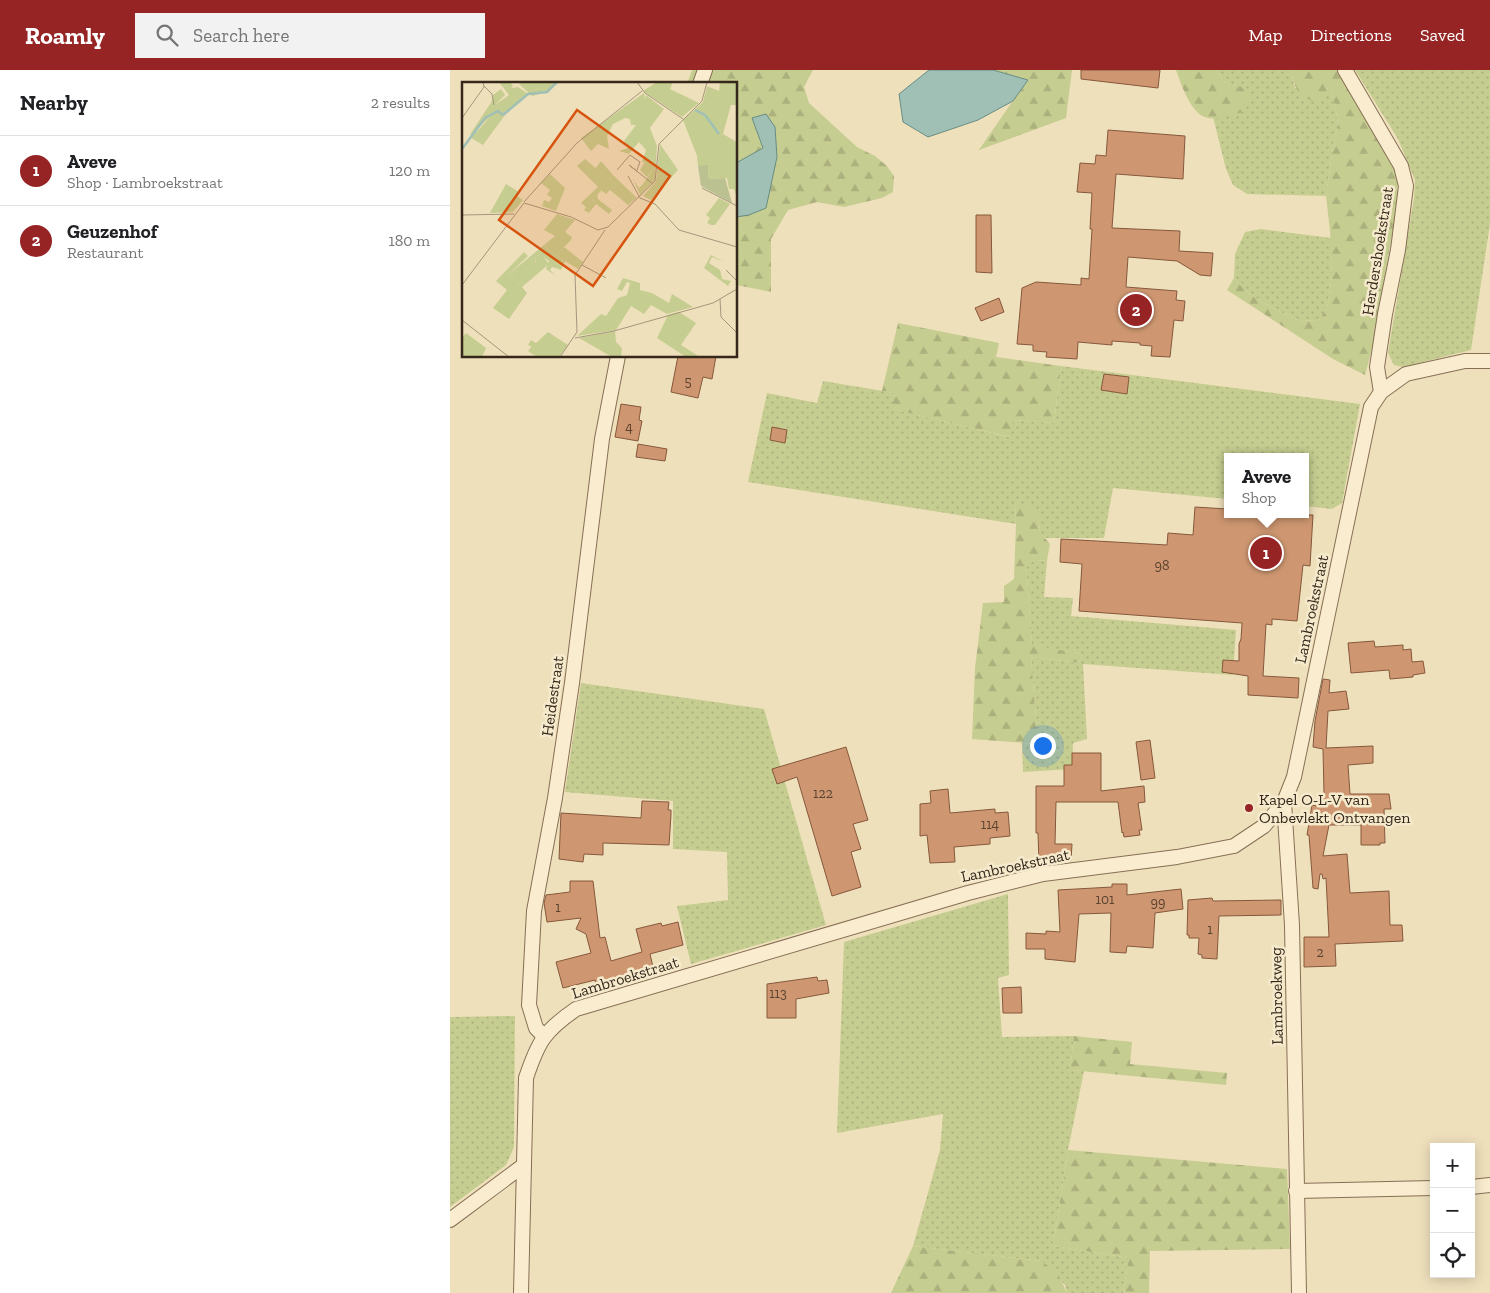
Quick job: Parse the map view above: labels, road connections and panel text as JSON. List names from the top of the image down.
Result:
{
  "streets": {
    "street": [
      "Herdershoekstraat",
      "Lambroekstraat",
      "Heidestraat",
      "Lambroekweg"
    ]
  },
  "crossings": [
    ["Herdershoekstraat", "Lambroekstraat"],
    ["Lambroekstraat", "Heidestraat"],
    ["Lambroekstraat", "Lambroekweg"]
  ],
  "places": ["Kapel O-L-V van Onbevlekt Ontvangen"],
  "house_numbers": [
    "5",
    "4",
    "98",
    "122",
    "114",
    "101",
    "99",
    "1",
    "1",
    "2",
    "113"
  ],
  "page": {
    "header": "Roamly",
    "search": "Search here",
    "nav": ["Map", "Directions", "Saved"],
    "heading": ["Nearby", "2 results"],
    "list": [
      {
        "mark": "1",
        "name": "Aveve",
        "note": "Shop · Lambroekstraat",
        "value": "120 m"
      },
      {
        "mark": "2",
        "name": "Geuzenhof",
        "note": "Restaurant",
        "value": "180 m"
      }
    ],
    "pins": ["2", "1"],
    "popup": ["Aveve", "Shop"],
    "map_buttons": ["+", "−"]
  }
}
